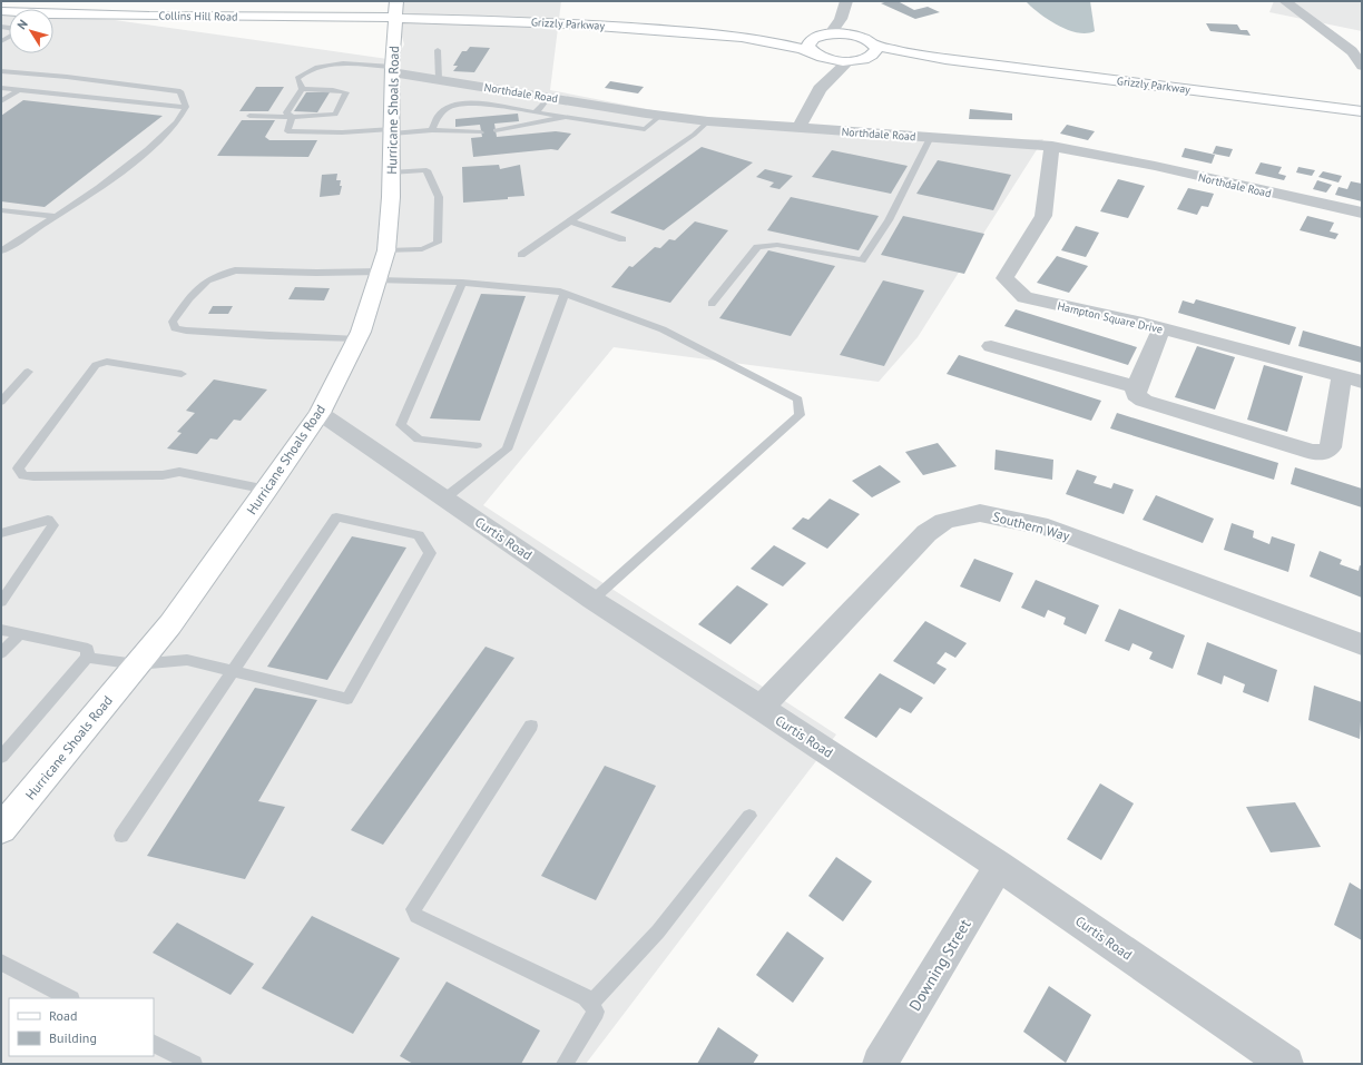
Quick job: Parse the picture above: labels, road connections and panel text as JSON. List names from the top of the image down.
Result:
{
  "streets": {
    "street": [
      "Collins Hill Road",
      "Grizzly Parkway",
      "Northdale Road",
      "Hurricane Shoals Road",
      "Hampton Square Drive",
      "Southern Way",
      "Curtis Road",
      "Downing Street"
    ]
  },
  "crossings": [
    ["Collins Hill Road", "Grizzly Parkway"],
    ["Collins Hill Road", "Hurricane Shoals Road"],
    ["Grizzly Parkway", "Hurricane Shoals Road"],
    ["Northdale Road", "Hurricane Shoals Road"],
    ["Northdale Road", "Hampton Square Drive"],
    ["Hurricane Shoals Road", "Curtis Road"],
    ["Southern Way", "Curtis Road"],
    ["Curtis Road", "Downing Street"]
  ],
  "legend": ["Road", "Building"],
  "north": "top left"
}
